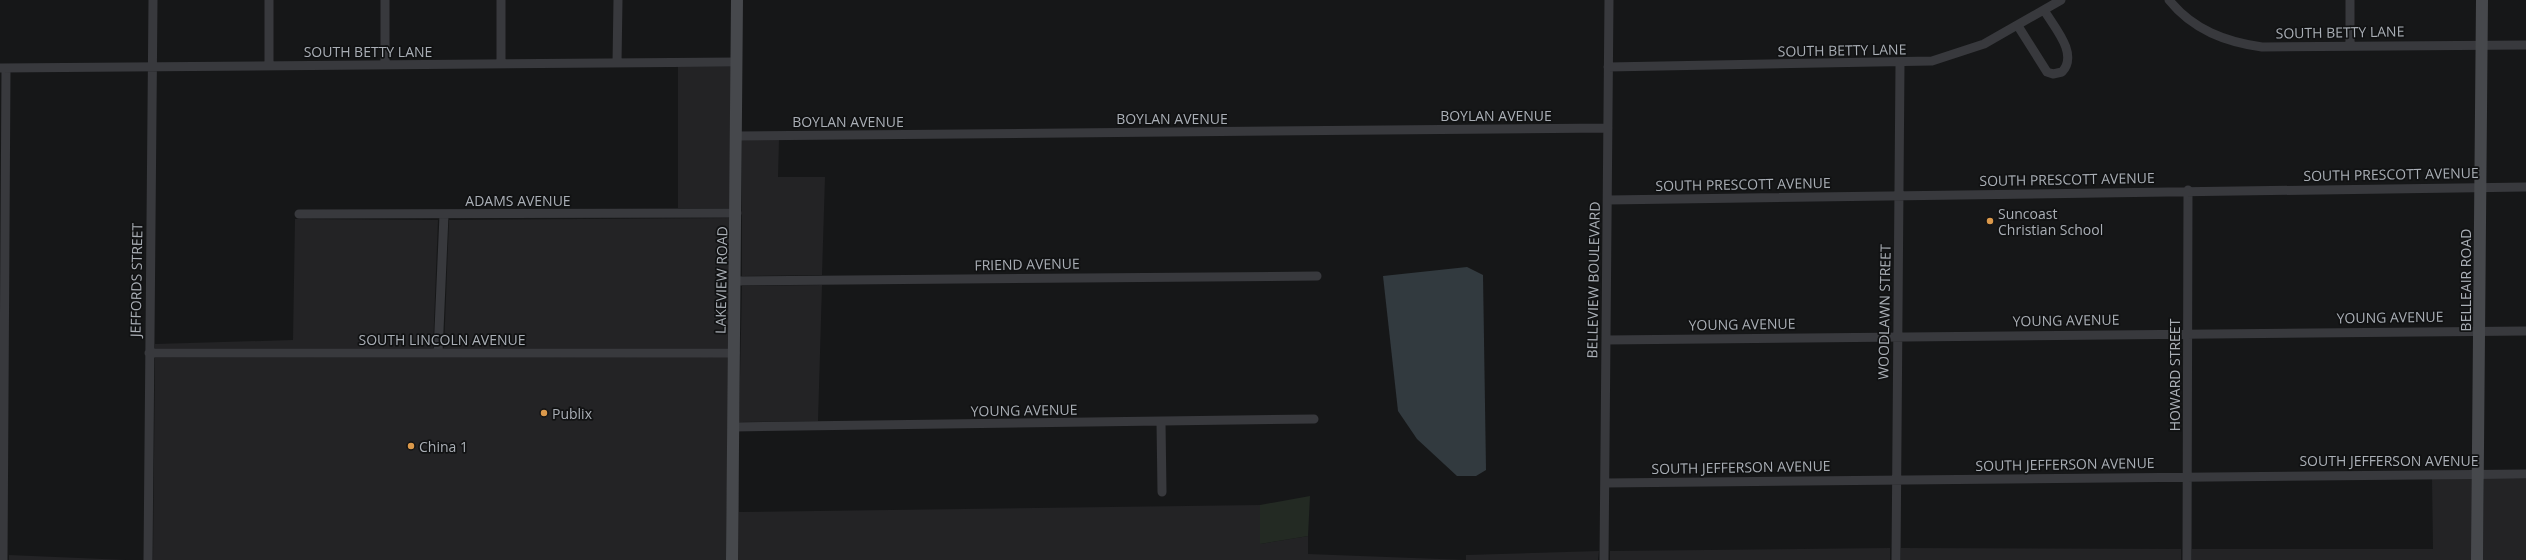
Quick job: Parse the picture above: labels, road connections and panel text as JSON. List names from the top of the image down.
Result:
{
  "streets": {
    "street": [
      "SOUTH BETTY LANE",
      "BOYLAN AVENUE",
      "SOUTH PRESCOTT AVENUE",
      "ADAMS AVENUE",
      "FRIEND AVENUE",
      "JEFFORDS STREET",
      "LAKEVIEW ROAD",
      "BELLEVIEW BOULEVARD",
      "BELLEAIR ROAD",
      "WOODLAWN STREET",
      "YOUNG AVENUE",
      "SOUTH LINCOLN AVENUE",
      "HOWARD STREET",
      "SOUTH JEFFERSON AVENUE"
    ]
  },
  "crossings": [
    ["SOUTH BETTY LANE", "JEFFORDS STREET"],
    ["SOUTH BETTY LANE", "LAKEVIEW ROAD"],
    ["SOUTH BETTY LANE", "BELLEVIEW BOULEVARD"],
    ["SOUTH BETTY LANE", "BELLEAIR ROAD"],
    ["SOUTH BETTY LANE", "WOODLAWN STREET"],
    ["BOYLAN AVENUE", "LAKEVIEW ROAD"],
    ["BOYLAN AVENUE", "BELLEVIEW BOULEVARD"],
    ["SOUTH PRESCOTT AVENUE", "BELLEVIEW BOULEVARD"],
    ["SOUTH PRESCOTT AVENUE", "BELLEAIR ROAD"],
    ["SOUTH PRESCOTT AVENUE", "WOODLAWN STREET"],
    ["SOUTH PRESCOTT AVENUE", "HOWARD STREET"],
    ["ADAMS AVENUE", "LAKEVIEW ROAD"],
    ["FRIEND AVENUE", "LAKEVIEW ROAD"],
    ["JEFFORDS STREET", "SOUTH LINCOLN AVENUE"],
    ["LAKEVIEW ROAD", "YOUNG AVENUE"],
    ["LAKEVIEW ROAD", "SOUTH LINCOLN AVENUE"],
    ["BELLEVIEW BOULEVARD", "YOUNG AVENUE"],
    ["BELLEVIEW BOULEVARD", "SOUTH JEFFERSON AVENUE"],
    ["BELLEAIR ROAD", "YOUNG AVENUE"],
    ["BELLEAIR ROAD", "SOUTH JEFFERSON AVENUE"],
    ["WOODLAWN STREET", "YOUNG AVENUE"],
    ["WOODLAWN STREET", "SOUTH JEFFERSON AVENUE"],
    ["YOUNG AVENUE", "HOWARD STREET"],
    ["HOWARD STREET", "SOUTH JEFFERSON AVENUE"]
  ],
  "places": ["Suncoast Christian School", "Publix", "China 1"]
}
